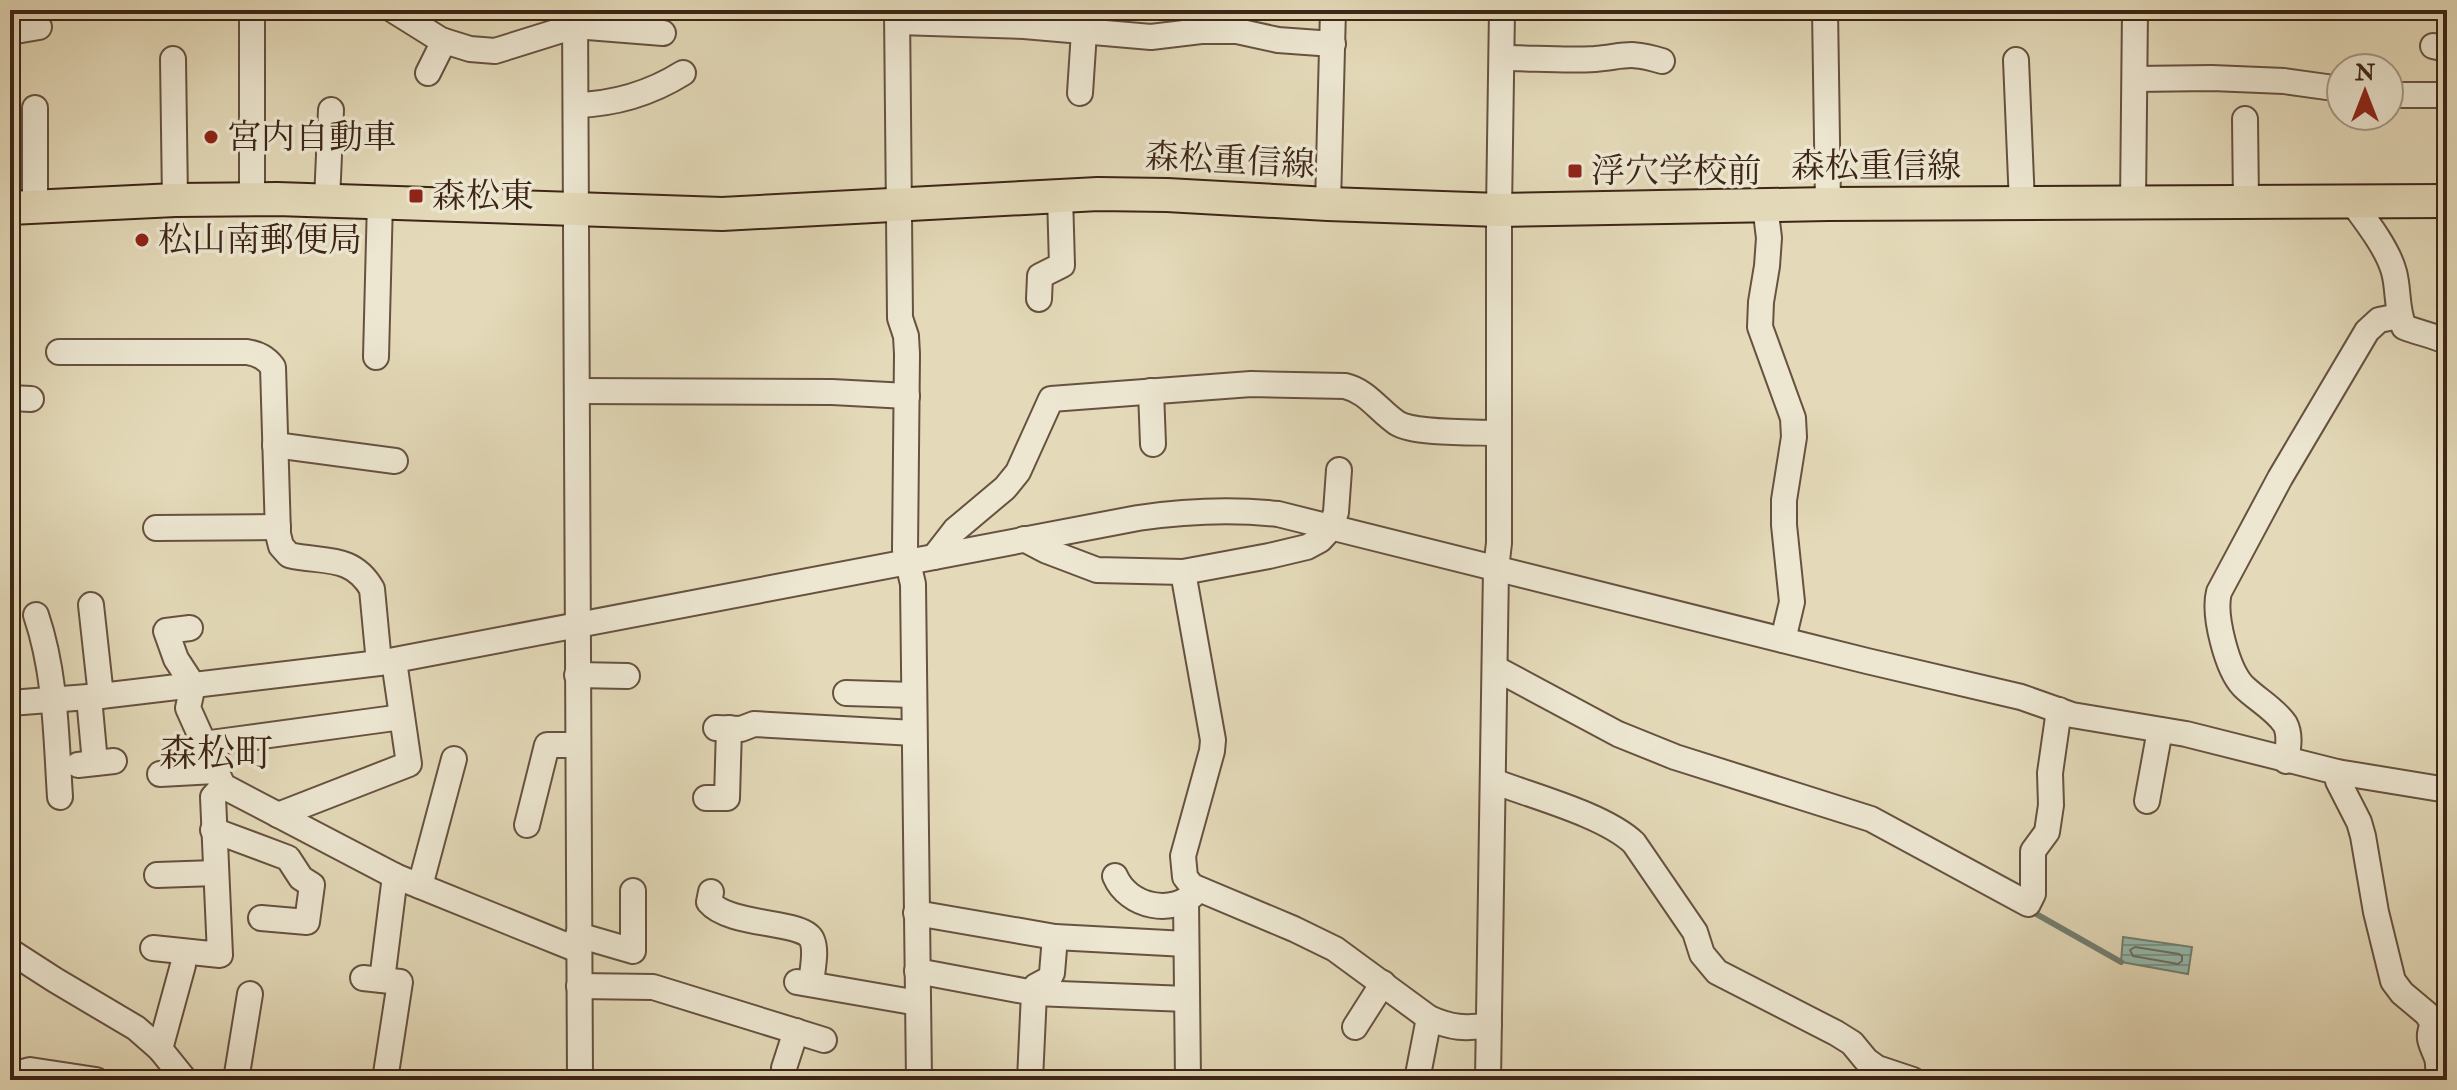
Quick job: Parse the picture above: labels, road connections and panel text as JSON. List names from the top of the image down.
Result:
{
  "streets": {
    "main road": ["森松重信線"]
  },
  "districts": ["森松町"],
  "places": {
    "other": ["宮内自動車", "松山南郵便局"],
    "transit": ["浮穴学校前", "森松東"]
  },
  "north": "top"
}
